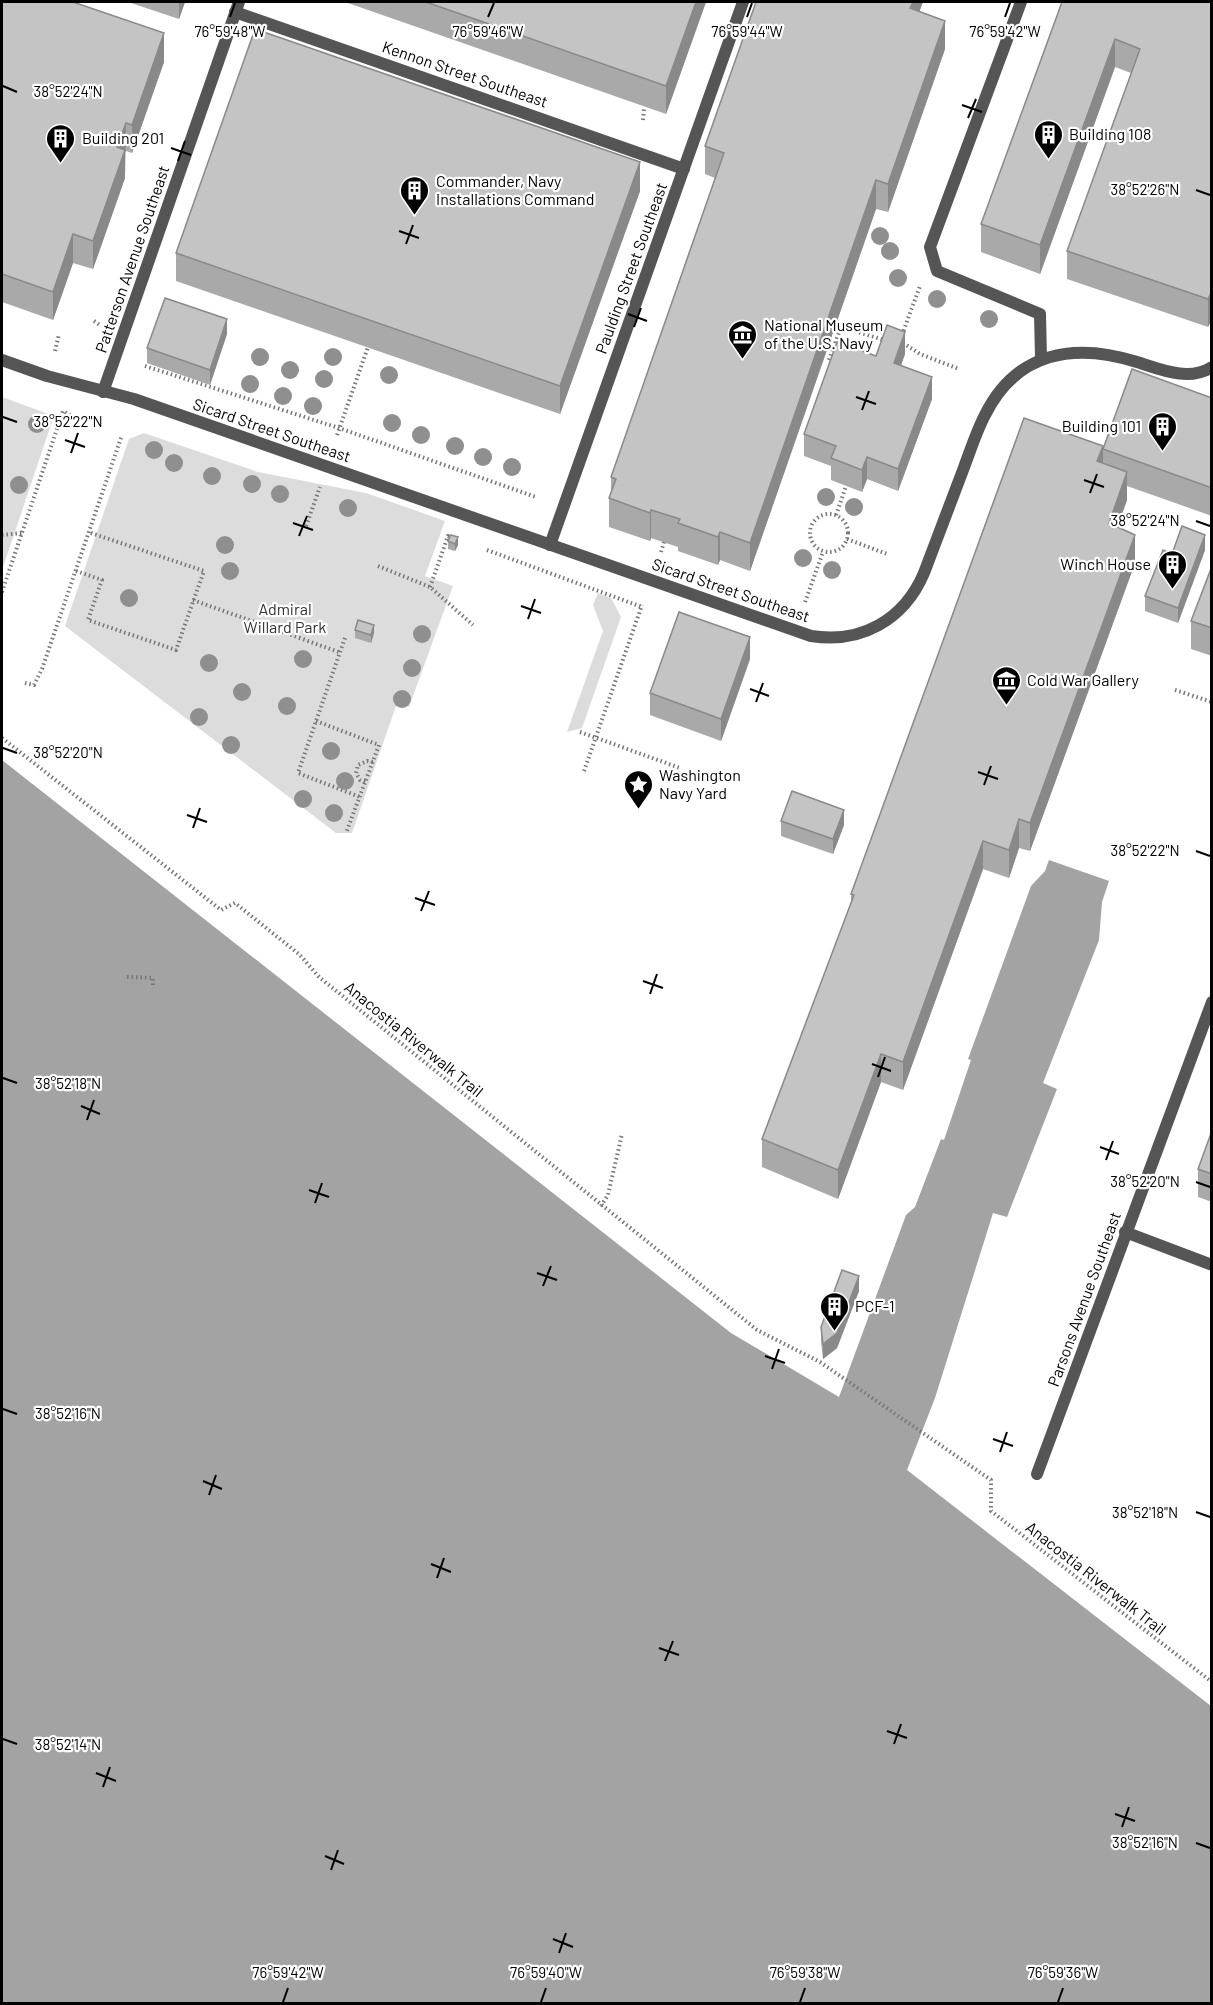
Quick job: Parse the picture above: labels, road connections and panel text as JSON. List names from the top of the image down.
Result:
{
  "streets": {
    "street": [
      "Kennon Street Southeast",
      "Patterson Avenue Southeast",
      "Paulding Street Southeast",
      "Sicard Street Southeast",
      "Parsons Avenue Southeast"
    ],
    "path": ["Anacostia Riverwalk Trail"]
  },
  "crossings": [
    ["Kennon Street Southeast", "Patterson Avenue Southeast"],
    ["Kennon Street Southeast", "Paulding Street Southeast"],
    ["Patterson Avenue Southeast", "Sicard Street Southeast"],
    ["Paulding Street Southeast", "Sicard Street Southeast"]
  ],
  "parks": ["Admiral Willard Park"],
  "places": {
    "building": [
      "Building 108",
      "Building 201",
      "Commander, Navy Installations Command",
      "Building 101",
      "Winch House",
      "PCF-1"
    ],
    "museum": ["National Museum of the U.S. Navy", "Cold War Gallery"],
    "place": ["Washington Navy Yard"]
  },
  "coordinates": [
    "76°59'48\"W",
    "76°59'46\"W",
    "76°59'44\"W",
    "76°59'42\"W",
    "38°52'24\"N",
    "38°52'26\"N",
    "38°52'22\"N",
    "38°52'20\"N",
    "38°52'18\"N",
    "38°52'16\"N",
    "38°52'14\"N",
    "76°59'40\"W",
    "76°59'38\"W",
    "76°59'36\"W"
  ]
}
